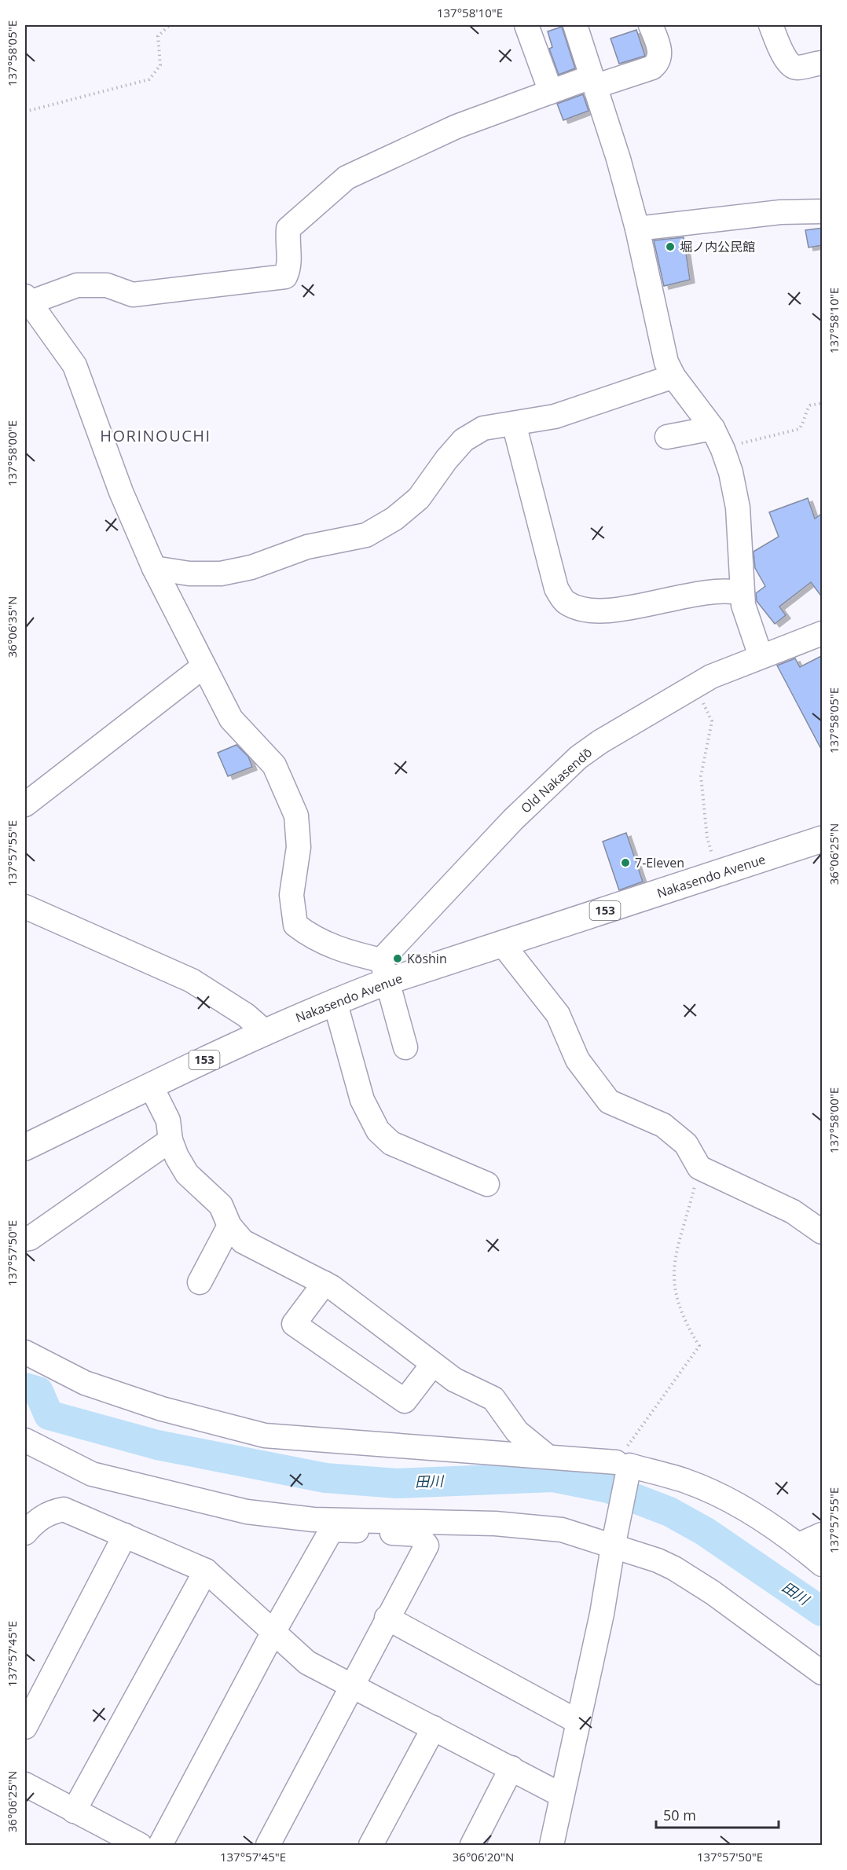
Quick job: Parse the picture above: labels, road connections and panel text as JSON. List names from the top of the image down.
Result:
{
  "streets": {
    "highway": ["Nakasendo Avenue", "153"],
    "street": ["Old Nakasendō"]
  },
  "crossings": [
    ["Old Nakasendō", "Nakasendo Avenue"]
  ],
  "districts": ["HORINOUCHI"],
  "water": ["田川"],
  "places": ["堀ノ内公民館", "7-Eleven", "Kōshin"],
  "scale_bar": "50 m",
  "coordinates": [
    "137°58'10\"E",
    "137°58'05\"E",
    "137°58'00\"E",
    "36°06'35\"N",
    "137°57'55\"E",
    "36°06'25\"N",
    "137°57'50\"E",
    "137°57'45\"E",
    "36°06'20\"N"
  ]
}
